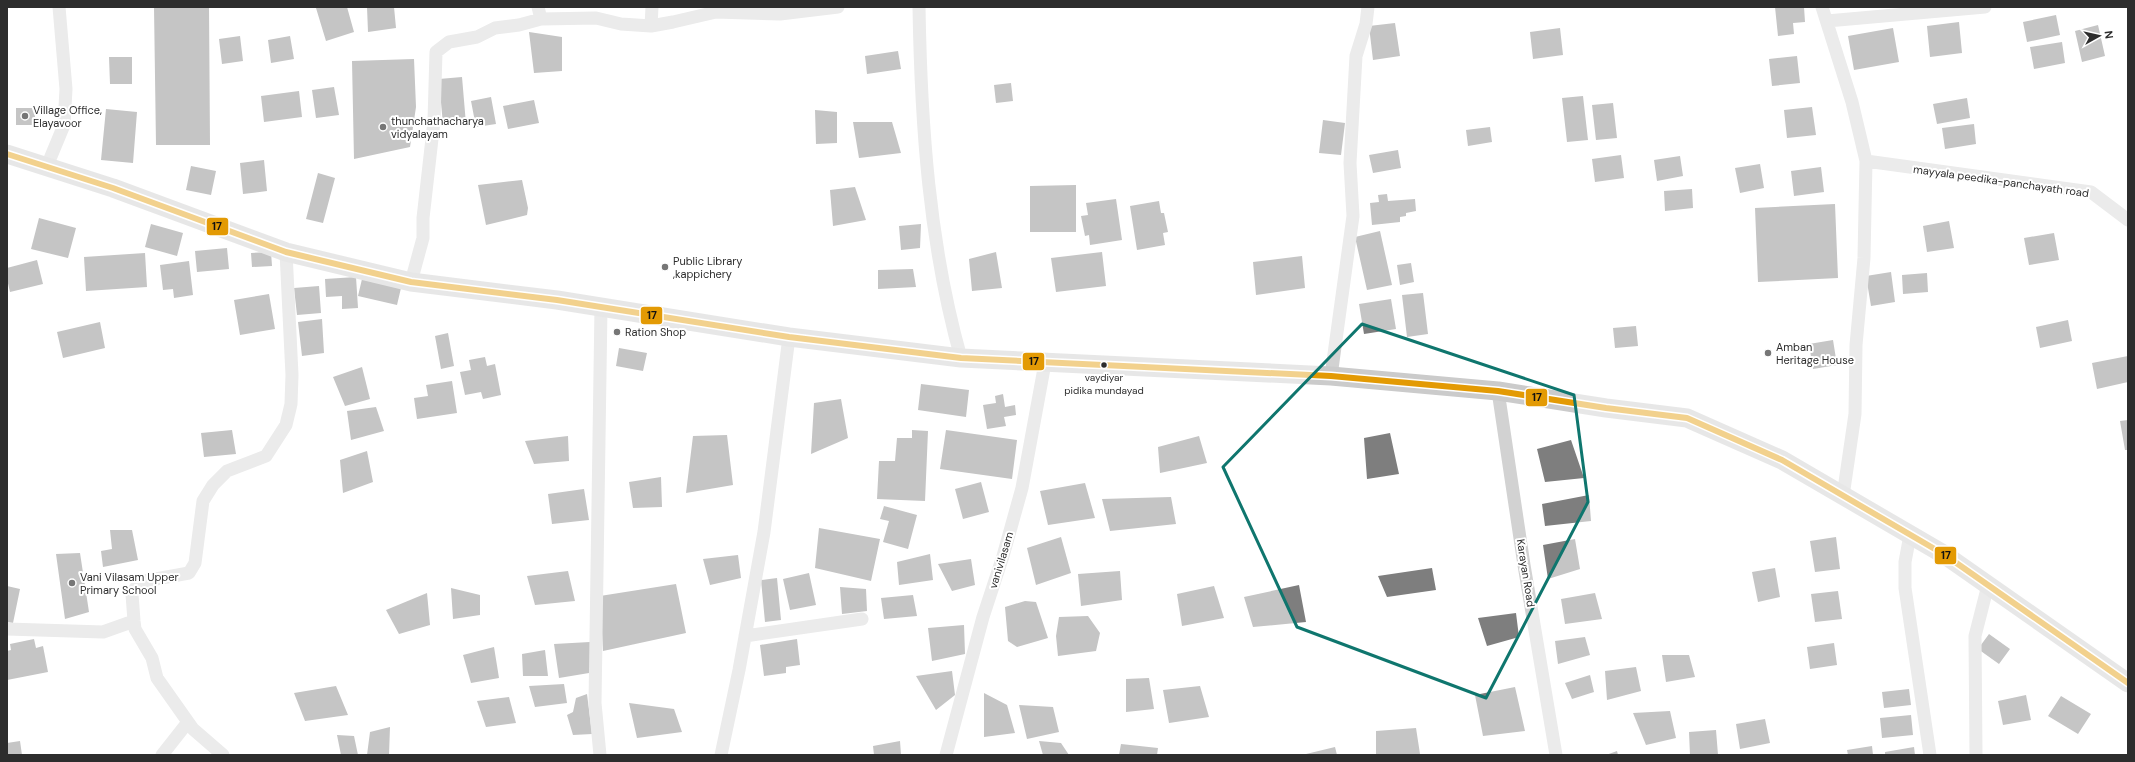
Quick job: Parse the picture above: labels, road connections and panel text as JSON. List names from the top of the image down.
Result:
{
  "streets": {
    "street": ["mayyala peedika-panchayath road", "vanivilasam", "Karayan Road"]
  },
  "places": [
    "Village Office, Elayavoor",
    "thunchathacharya vidyalayam",
    "Public Library ,kappichery",
    "Ration Shop",
    "Amban Heritage House",
    "vaydiyar pidika mundayad",
    "Vani Vilasam Upper Primary School"
  ],
  "lines": ["transit line 17"],
  "north": "right"
}
